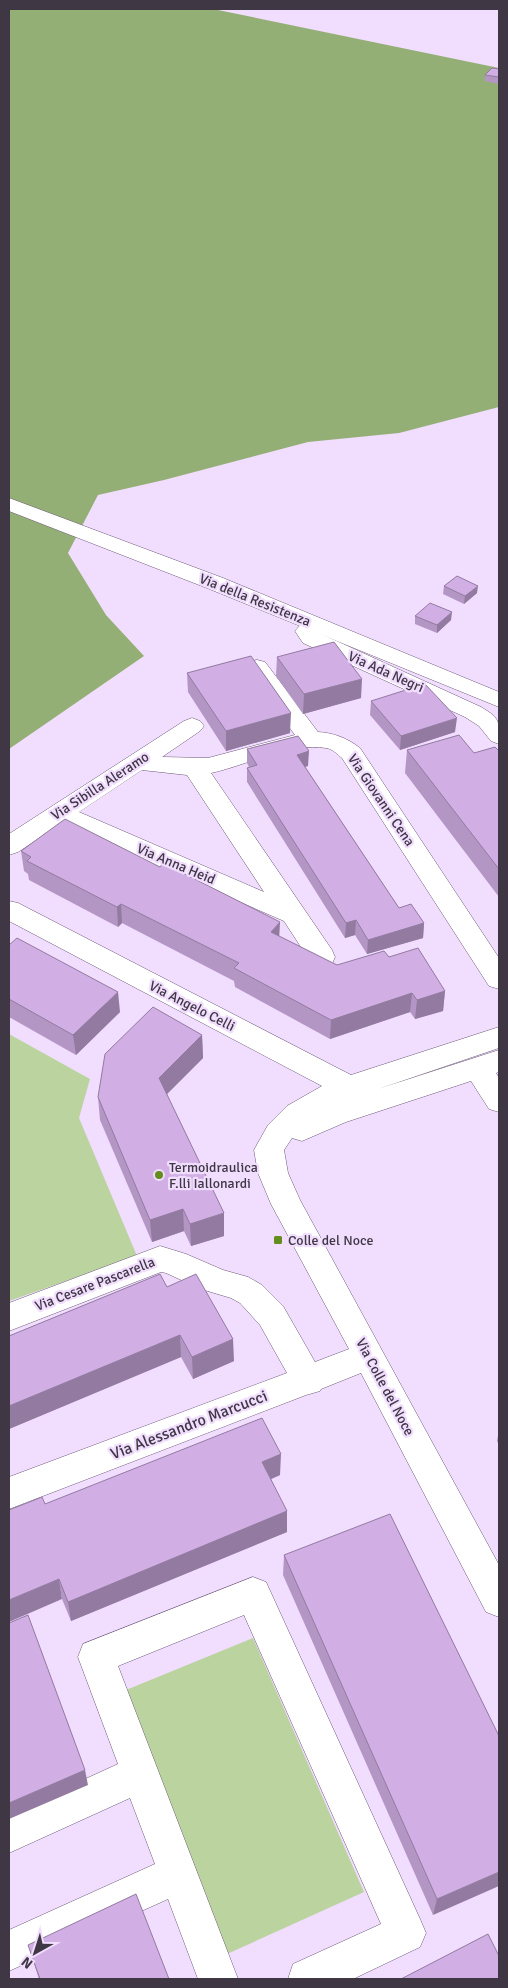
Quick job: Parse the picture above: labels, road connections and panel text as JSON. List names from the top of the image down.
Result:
{
  "streets": {
    "street": [
      "Via della Resistenza",
      "Via Ada Negri",
      "Via Sibilla Aleramo",
      "Via Giovanni Cena",
      "Via Anna Heid",
      "Via Angelo Celli",
      "Via Cesare Pascarella",
      "Via Colle del Noce",
      "Via Alessandro Marcucci"
    ]
  },
  "crossings": [
    ["Via della Resistenza", "Via Ada Negri"],
    ["Via Sibilla Aleramo", "Via Giovanni Cena"],
    ["Via Sibilla Aleramo", "Via Anna Heid"],
    ["Via Angelo Celli", "Via Colle del Noce"],
    ["Via Cesare Pascarella", "Via Alessandro Marcucci"],
    ["Via Colle del Noce", "Via Alessandro Marcucci"]
  ],
  "places": {
    "other": ["Termoidraulica F.lli Iallonardi"],
    "transit": ["Colle del Noce"]
  },
  "north": "bottom left"
}
